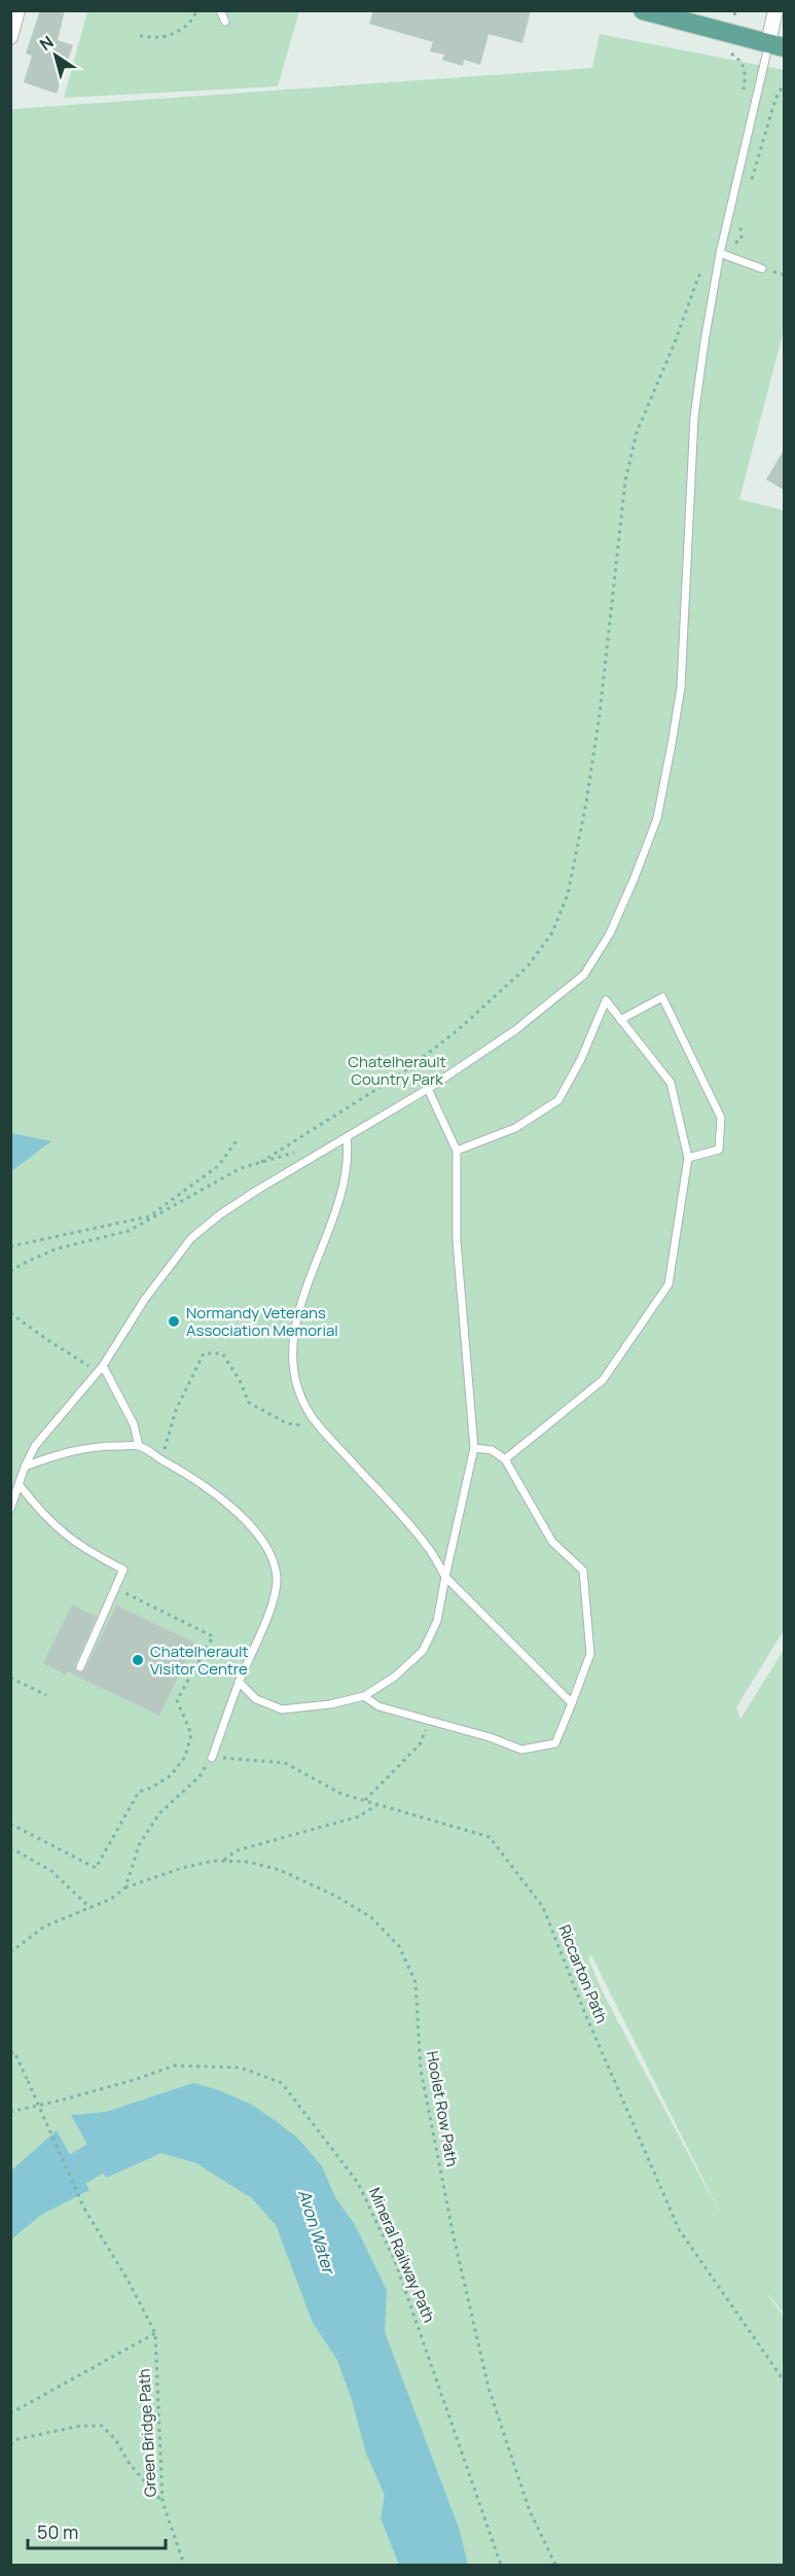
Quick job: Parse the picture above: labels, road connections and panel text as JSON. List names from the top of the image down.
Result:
{
  "streets": {
    "path": [
      "Riccarton Path",
      "Hoolet Row Path",
      "Mineral Railway Path",
      "Green Bridge Path"
    ]
  },
  "water": ["Avon Water"],
  "parks": ["Chatelherault Country Park"],
  "places": ["Normandy Veterans Association Memorial", "Chatelherault Visitor Centre"],
  "scale_bar": "50 m",
  "north": "top left"
}
